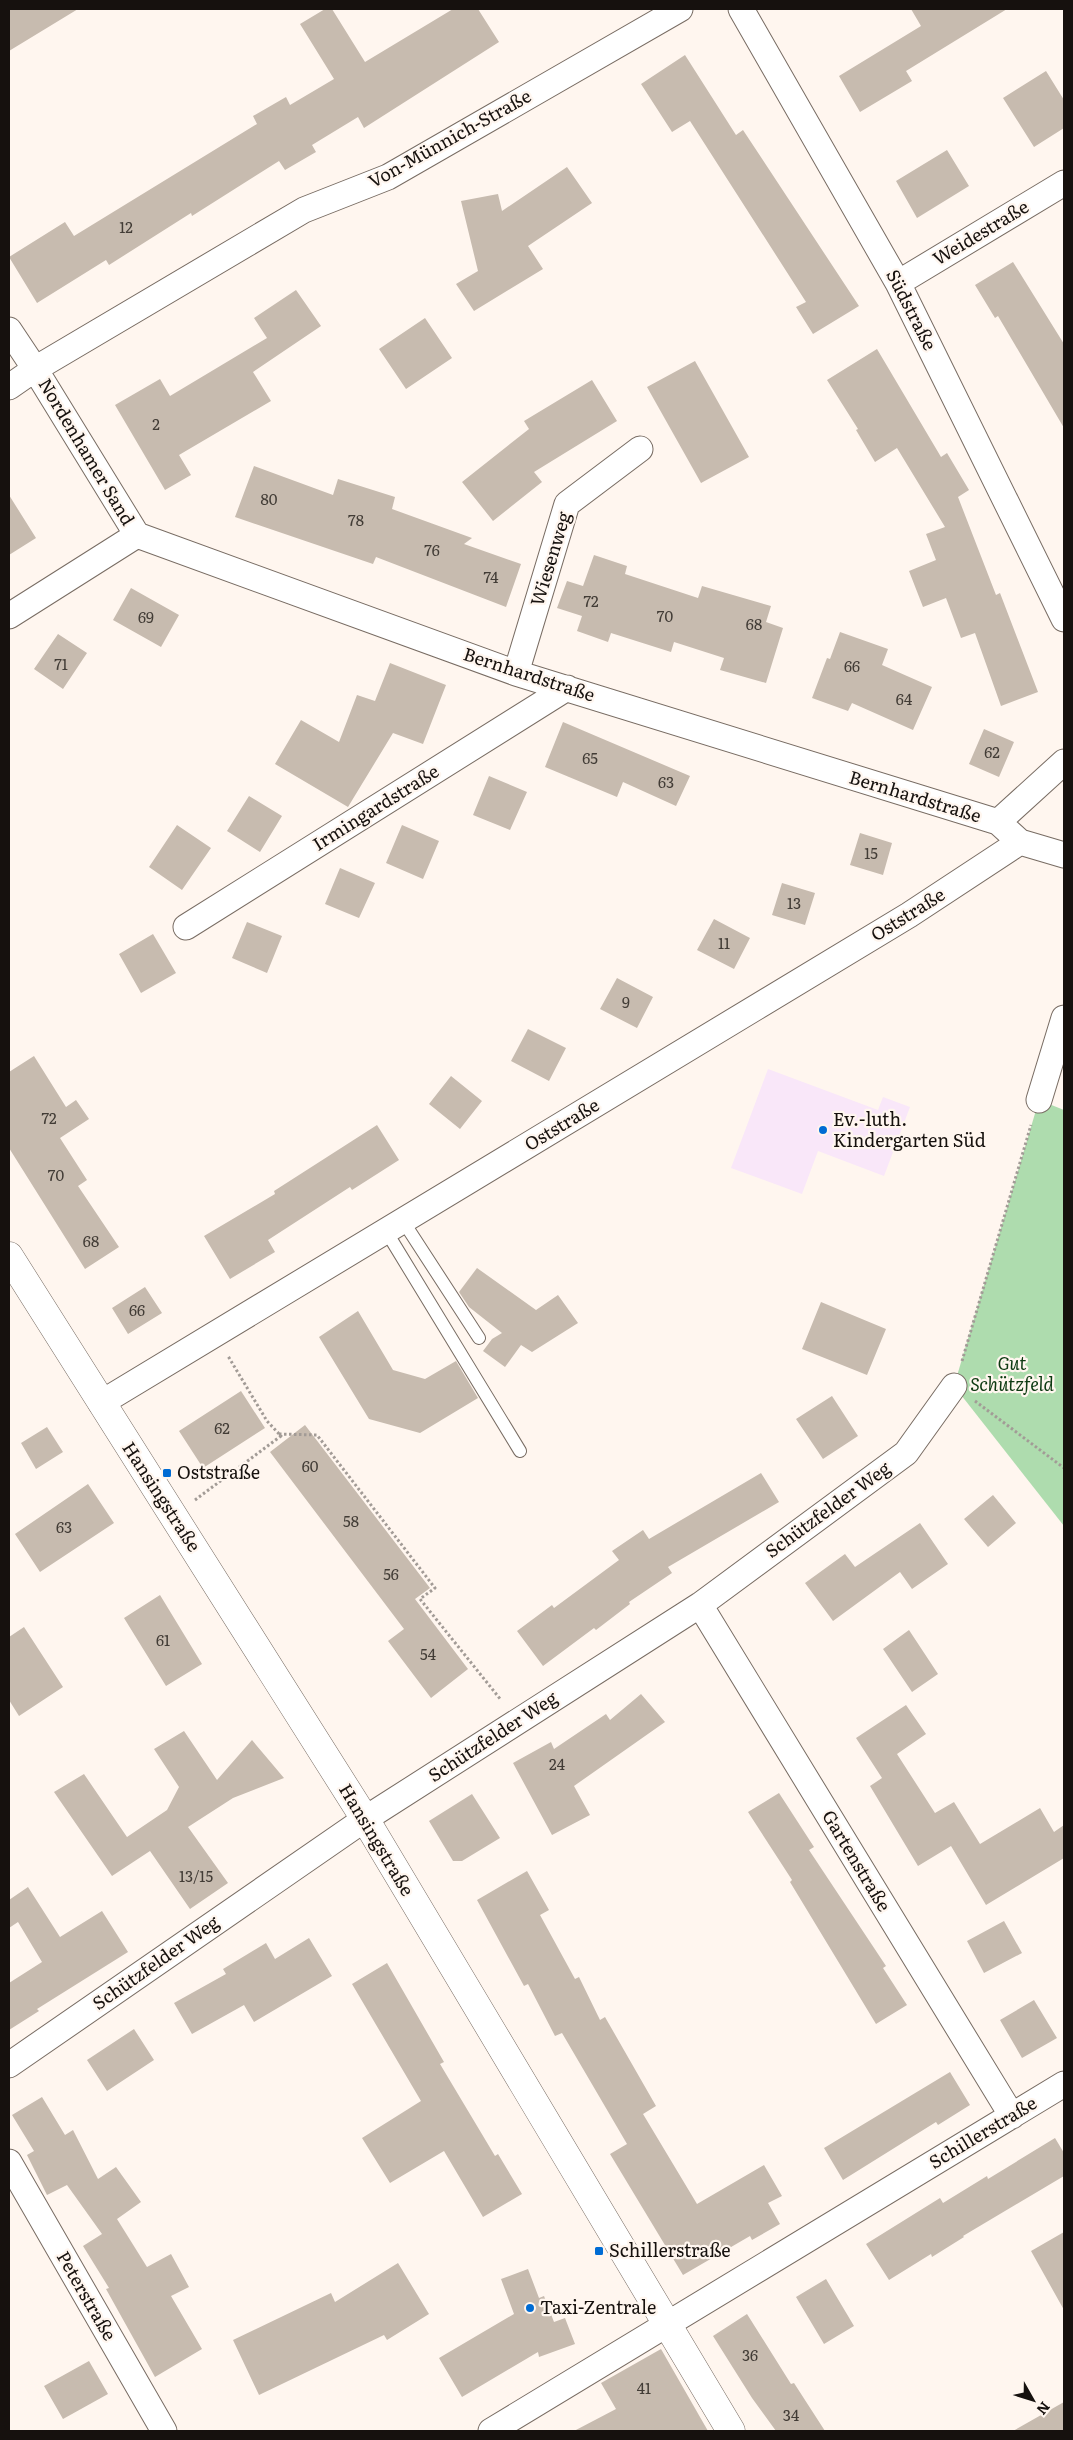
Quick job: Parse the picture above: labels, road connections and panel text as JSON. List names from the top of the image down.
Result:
{
  "streets": {
    "street": [
      "Von-Münnich-Straße",
      "Weidestraße",
      "Südstraße",
      "Nordenhamer Sand",
      "Wiesenweg",
      "Bernhardstraße",
      "Irmingardstraße",
      "Oststraße",
      "Hansingstraße",
      "Schützfelder Weg",
      "Gartenstraße",
      "Schillerstraße",
      "Peterstraße"
    ]
  },
  "crossings": [
    ["Von-Münnich-Straße", "Nordenhamer Sand"],
    ["Weidestraße", "Südstraße"],
    ["Nordenhamer Sand", "Bernhardstraße"],
    ["Wiesenweg", "Bernhardstraße"],
    ["Bernhardstraße", "Irmingardstraße"],
    ["Bernhardstraße", "Oststraße"],
    ["Oststraße", "Hansingstraße"],
    ["Hansingstraße", "Schützfelder Weg"],
    ["Hansingstraße", "Schillerstraße"],
    ["Schützfelder Weg", "Gartenstraße"],
    ["Gartenstraße", "Schillerstraße"]
  ],
  "parks": ["Gut Schützfeld"],
  "places": {
    "other": ["Ev.-luth. Kindergarten Süd", "Taxi-Zentrale"],
    "transit": ["Oststraße", "Schillerstraße"]
  },
  "house_numbers": [
    "12",
    "2",
    "80",
    "78",
    "76",
    "74",
    "72",
    "70",
    "69",
    "68",
    "71",
    "66",
    "64",
    "62",
    "65",
    "63",
    "15",
    "13",
    "11",
    "9",
    "72",
    "70",
    "68",
    "66",
    "62",
    "60",
    "58",
    "63",
    "56",
    "61",
    "54",
    "24",
    "13/15",
    "36",
    "41",
    "34"
  ],
  "north": "bottom right"
}
